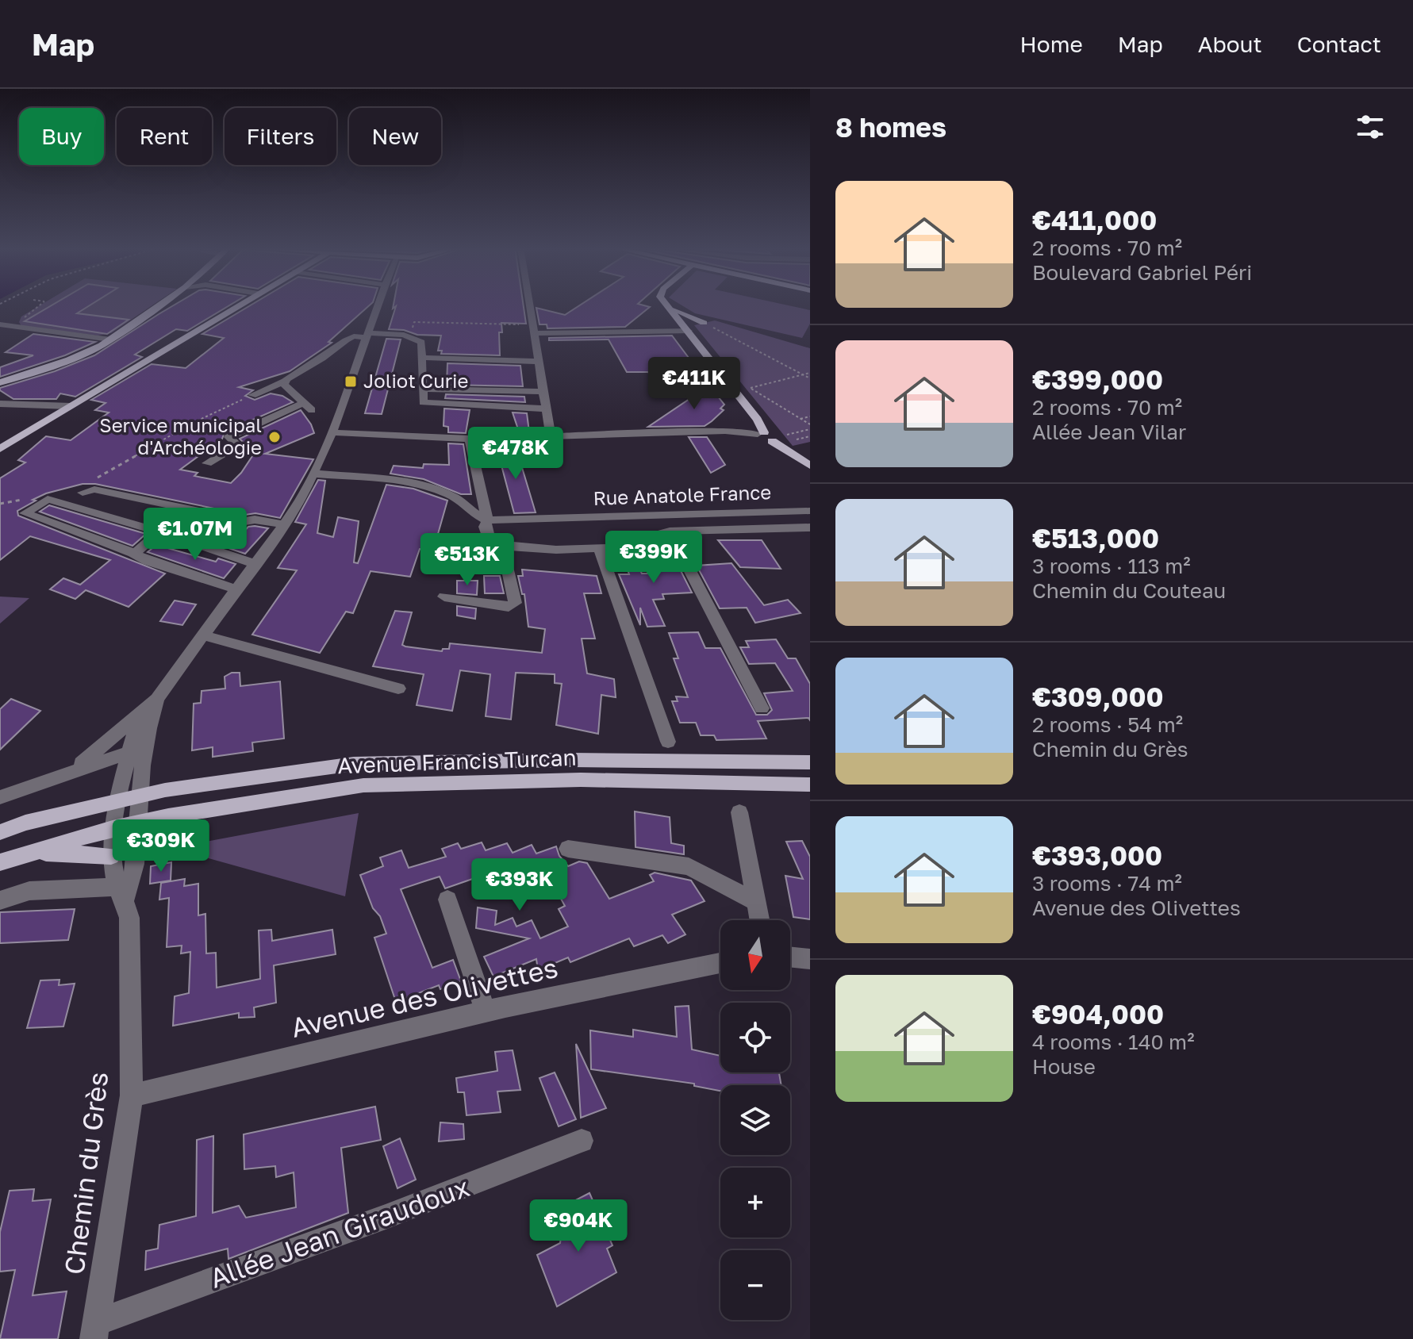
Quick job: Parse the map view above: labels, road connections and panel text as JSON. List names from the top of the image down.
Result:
{
  "streets": {
    "main road": ["Avenue Francis Turcan"],
    "street": [
      "Rue Anatole France",
      "Avenue des Olivettes",
      "Chemin du Grès",
      "Allée Jean Giraudoux"
    ]
  },
  "crossings": [
    ["Avenue Francis Turcan", "Chemin du Grès"],
    ["Avenue des Olivettes", "Chemin du Grès"],
    ["Chemin du Grès", "Allée Jean Giraudoux"]
  ],
  "places": {
    "transit": ["Joliot Curie"],
    "other": ["Service municipal d'Archéologie"]
  },
  "north": "bottom",
  "page": {
    "header": "Map",
    "nav": [
      "Home",
      "Map",
      "About",
      "Contact"
    ],
    "heading": "8 homes",
    "chip": [
      "Buy",
      "Rent",
      "Filters",
      "New"
    ],
    "list": [
      {
        "name": "€411,000",
        "note": "2 rooms · 70 m² · Boulevard Gabriel Péri"
      },
      {
        "name": "€399,000",
        "note": "2 rooms · 70 m² · Allée Jean Vilar"
      },
      {
        "name": "€513,000",
        "note": "3 rooms · 113 m² · Chemin du Couteau"
      },
      {
        "name": "€309,000",
        "note": "2 rooms · 54 m² · Chemin du Grès"
      },
      {
        "name": "€393,000",
        "note": "3 rooms · 74 m² · Avenue des Olivettes"
      },
      {
        "name": "€904,000",
        "note": "4 rooms · 140 m² · House"
      }
    ],
    "price": [
      "€411K",
      "€478K",
      "€1.07M",
      "€399K",
      "€513K",
      "€309K",
      "€393K",
      "€904K"
    ],
    "map_buttons": ["+", "−"]
  }
}
